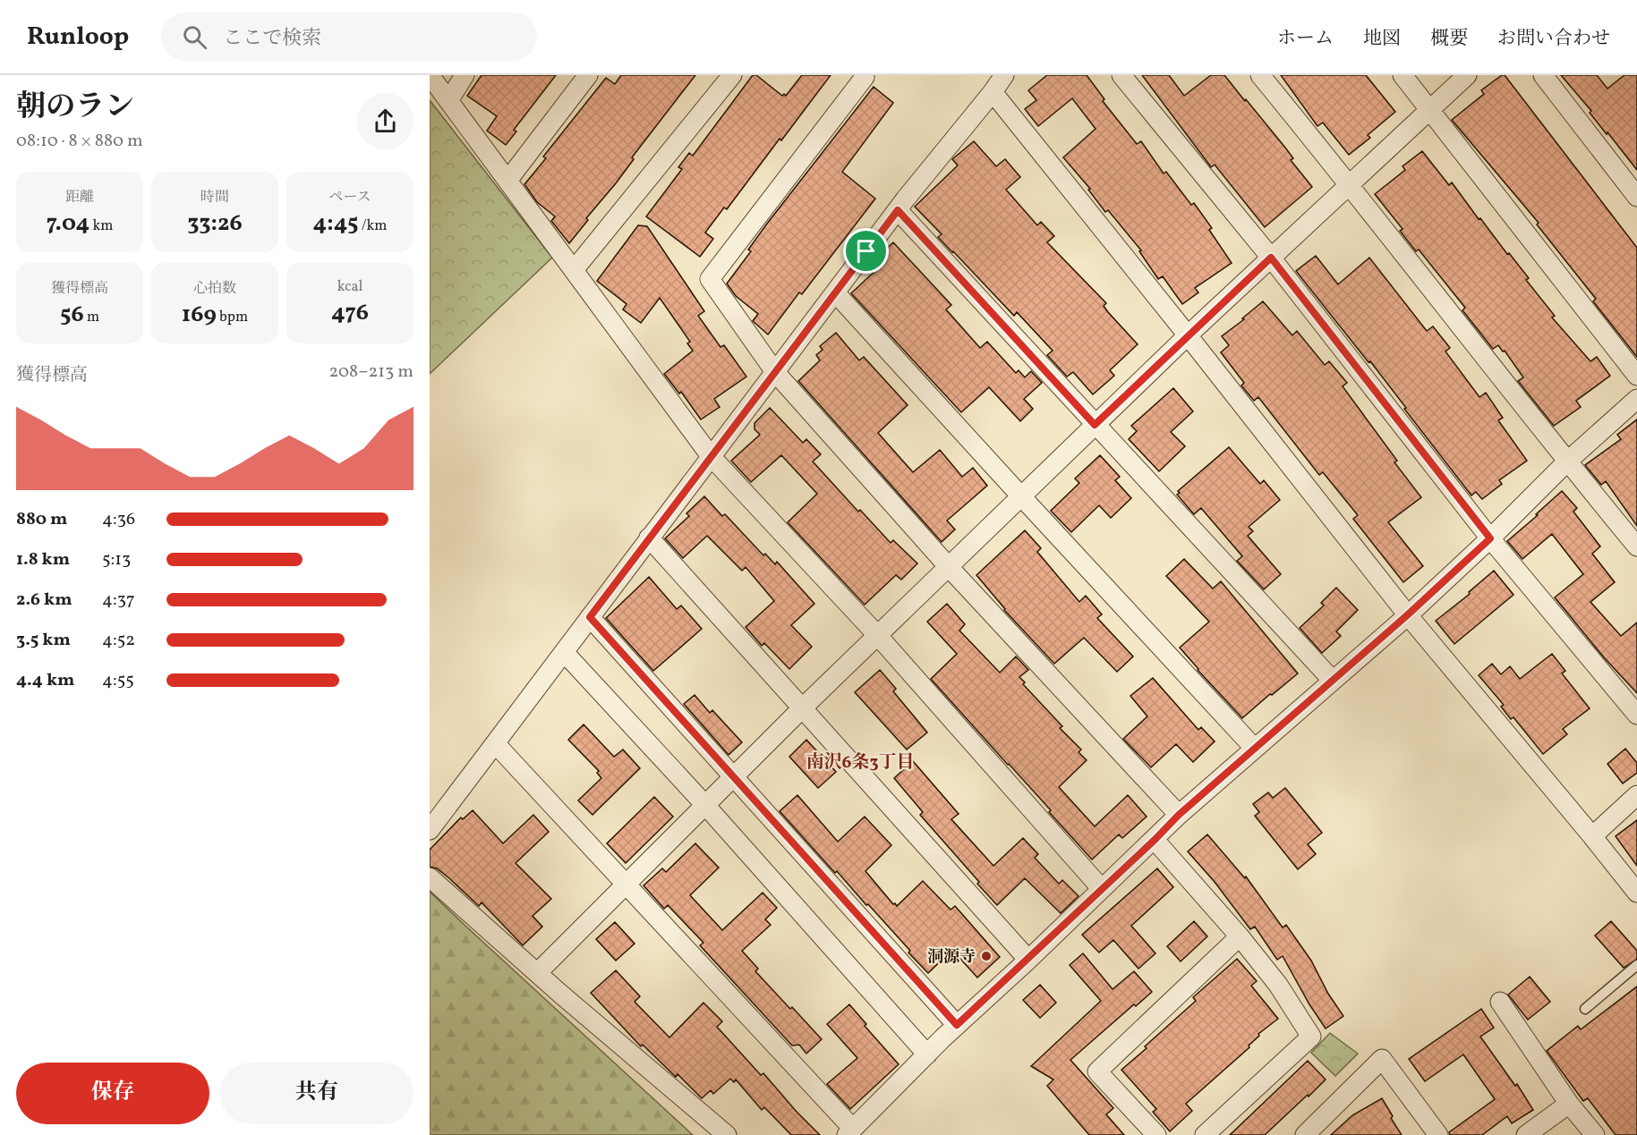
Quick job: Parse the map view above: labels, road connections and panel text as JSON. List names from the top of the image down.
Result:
{
  "districts": ["南沢6条3丁目"],
  "places": ["洞源寺"],
  "page": {
    "header": "Runloop",
    "search": "ここで検索",
    "nav": [
      "ホーム",
      "地図",
      "概要",
      "お問い合わせ"
    ],
    "heading": ["朝のラン", "08:10 · 8 × 880 m"],
    "stats": [
      ["距離", "7.04 km"],
      ["時間", "33:26"],
      ["ペース", "4:45 /km"],
      ["獲得標高", "56 m"],
      ["心拍数", "169 bpm"],
      ["kcal", "476"]
    ],
    "chart": ["獲得標高", "208–213 m"],
    "list": [
      {
        "name": "880 m",
        "note": "4:36"
      },
      {
        "name": "1.8 km",
        "note": "5:13"
      },
      {
        "name": "2.6 km",
        "note": "4:37"
      },
      {
        "name": "3.5 km",
        "note": "4:52"
      },
      {
        "name": "4.4 km",
        "note": "4:55"
      }
    ],
    "buttons": ["保存", "共有"]
  }
}
